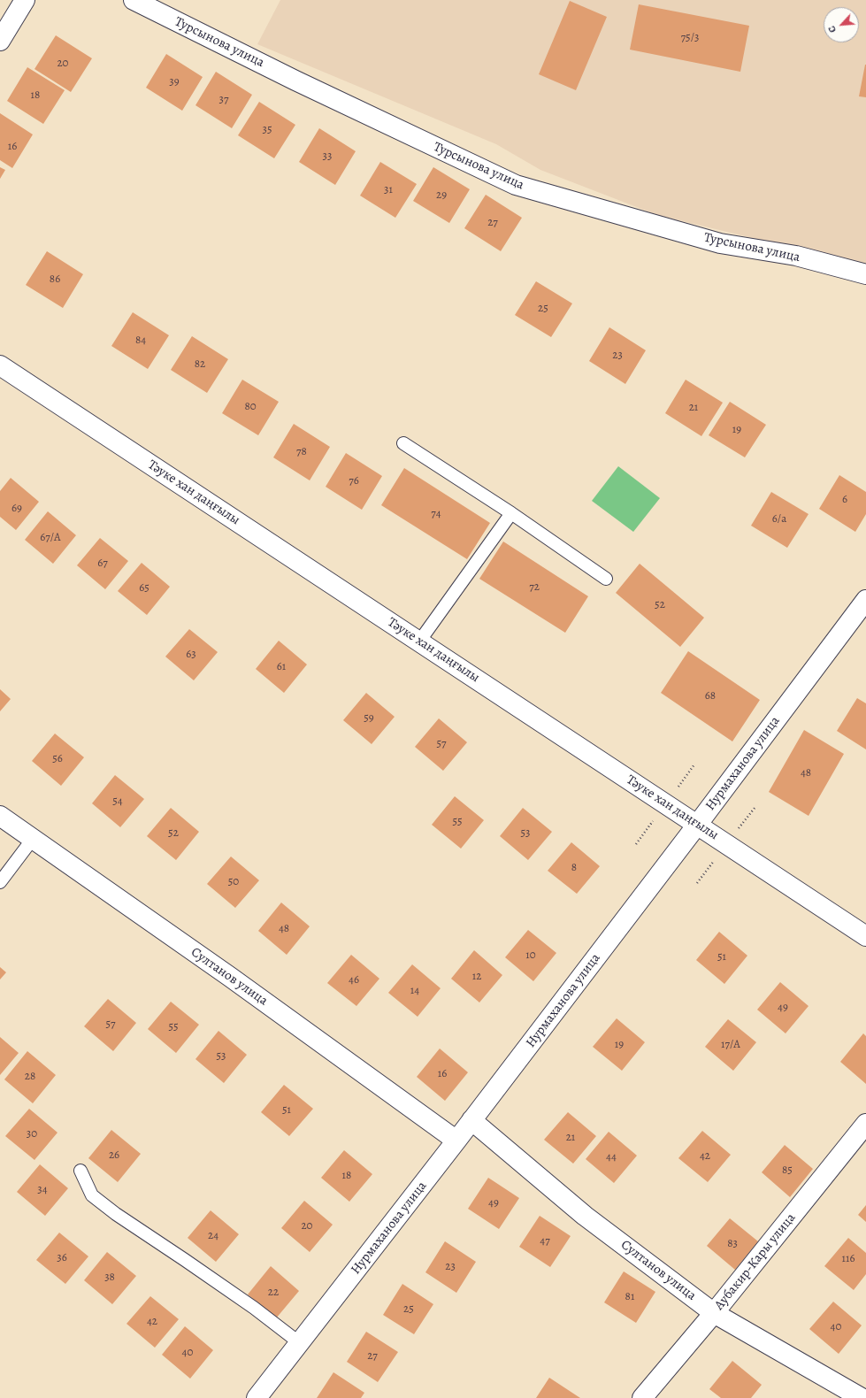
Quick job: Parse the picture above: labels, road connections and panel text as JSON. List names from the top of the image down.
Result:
{
  "streets": {
    "street": [
      "Турсынова улица",
      "Тәуке хан даңғылы",
      "Нурмаханова улица",
      "Султанов улица",
      "Аубакир-Кары улица"
    ]
  },
  "crossings": [
    ["Тәуке хан даңғылы", "Нурмаханова улица"],
    ["Нурмаханова улица", "Султанов улица"],
    ["Султанов улица", "Аубакир-Кары улица"]
  ],
  "house_numbers": [
    "75/3",
    "20",
    "39",
    "18",
    "37",
    "35",
    "16",
    "33",
    "31",
    "29",
    "27",
    "86",
    "25",
    "84",
    "23",
    "82",
    "80",
    "21",
    "19",
    "78",
    "76",
    "6",
    "69",
    "74",
    "6/а",
    "67/A",
    "67",
    "72",
    "65",
    "52",
    "63",
    "61",
    "68",
    "59",
    "57",
    "56",
    "48",
    "54",
    "55",
    "52",
    "53",
    "8",
    "50",
    "48",
    "10",
    "51",
    "12",
    "46",
    "14",
    "49",
    "57",
    "55",
    "19",
    "17/A",
    "53",
    "16",
    "28",
    "51",
    "30",
    "21",
    "26",
    "42",
    "44",
    "85",
    "18",
    "34",
    "49",
    "20",
    "24",
    "47",
    "83",
    "36",
    "116",
    "23",
    "38",
    "22",
    "81",
    "25",
    "42",
    "40",
    "40",
    "27"
  ],
  "north": "bottom left"
}
